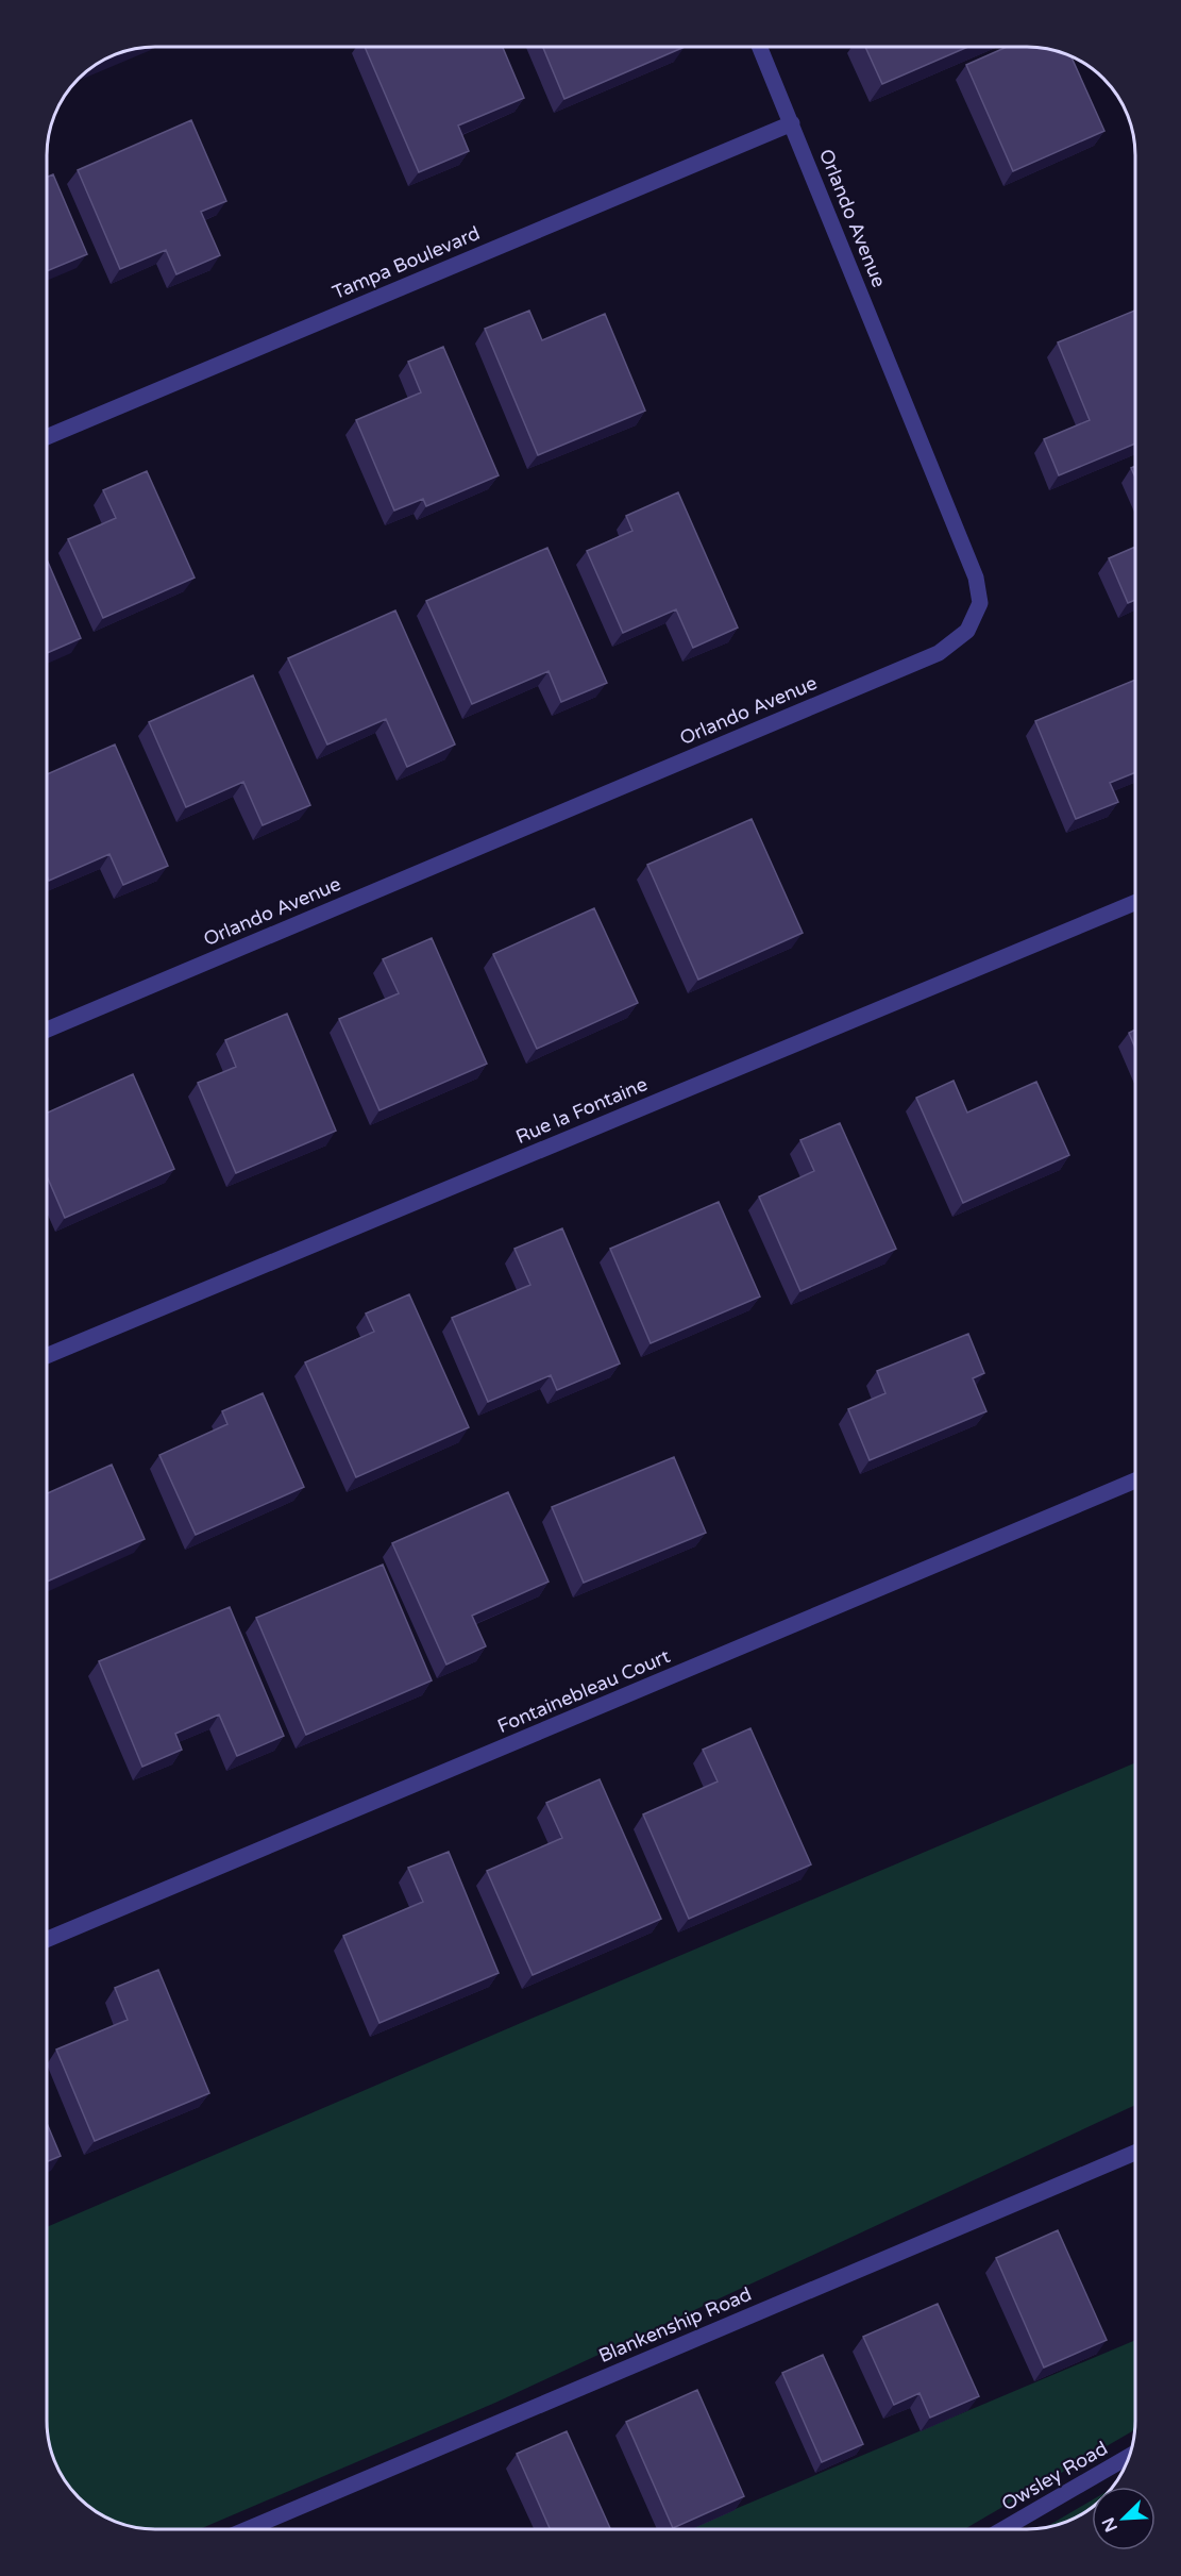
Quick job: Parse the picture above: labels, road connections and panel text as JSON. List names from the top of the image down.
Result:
{
  "streets": {
    "street": [
      "Orlando Avenue",
      "Tampa Boulevard",
      "Rue la Fontaine",
      "Fontainebleau Court",
      "Blankenship Road",
      "Owsley Road"
    ]
  },
  "crossings": [
    ["Orlando Avenue", "Tampa Boulevard"]
  ],
  "north": "bottom left"
}
